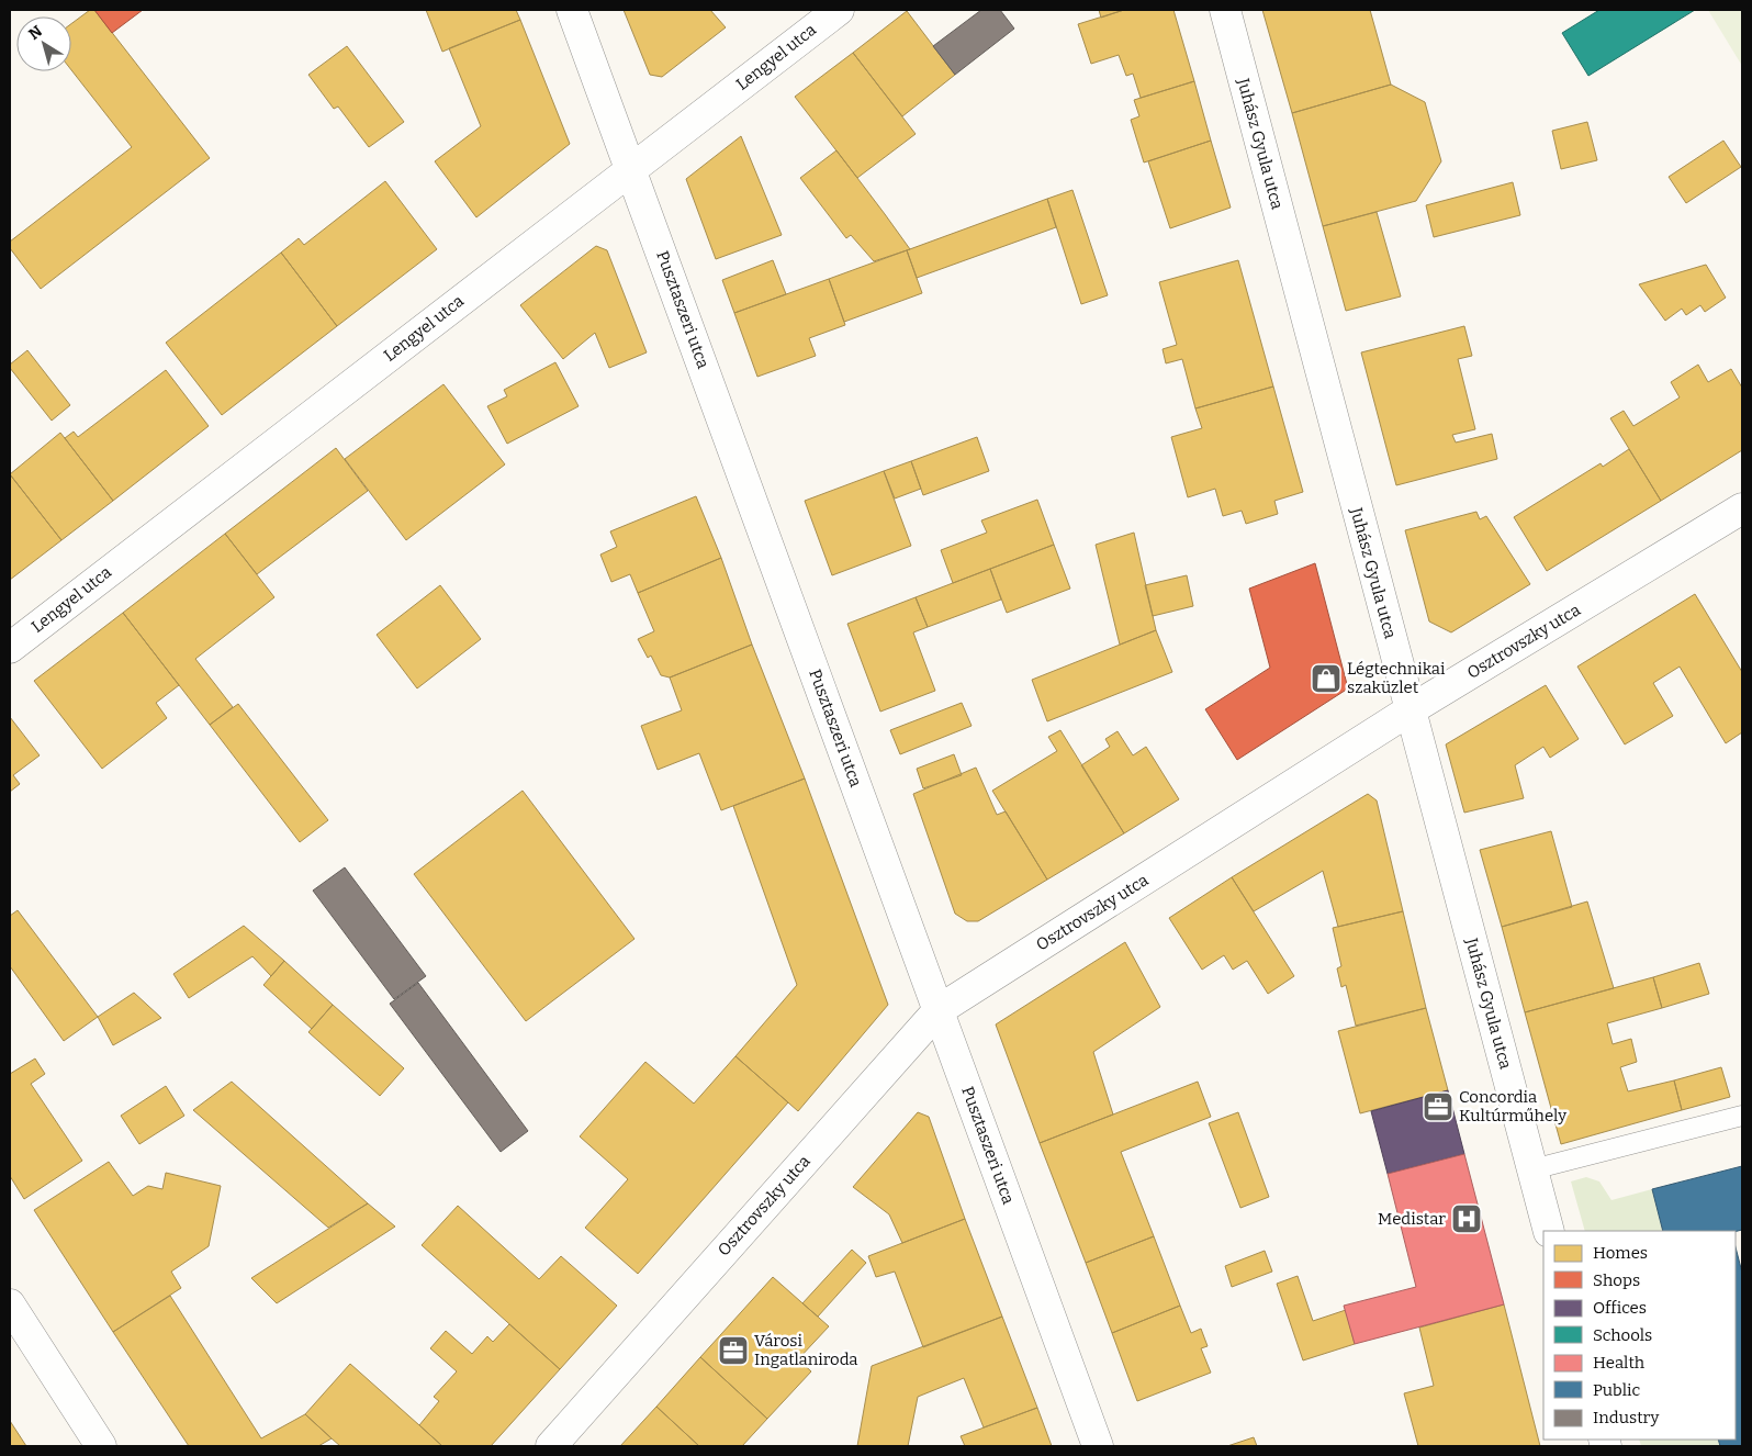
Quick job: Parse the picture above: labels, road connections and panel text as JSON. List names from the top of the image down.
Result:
{
  "streets": {
    "street": [
      "Lengyel utca",
      "Juhász Gyula utca",
      "Pusztaszeri utca",
      "Osztrovszky utca"
    ]
  },
  "crossings": [
    ["Lengyel utca", "Pusztaszeri utca"],
    ["Juhász Gyula utca", "Osztrovszky utca"],
    ["Pusztaszeri utca", "Osztrovszky utca"]
  ],
  "places": {
    "shop": ["Légtechnikai szaküzlet"],
    "office": ["Concordia Kultúrműhely", "Városi Ingatlaniroda"],
    "hospital": ["Medistar"]
  },
  "legend": [
    "Homes",
    "Shops",
    "Offices",
    "Schools",
    "Health",
    "Public",
    "Industry"
  ],
  "north": "top left"
}
